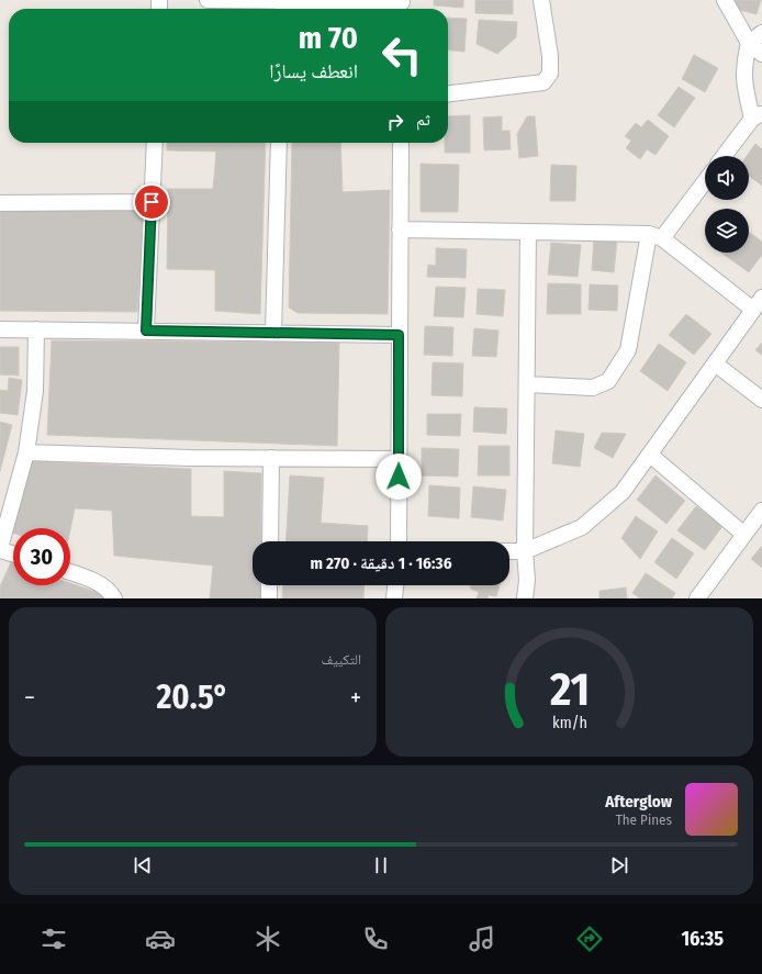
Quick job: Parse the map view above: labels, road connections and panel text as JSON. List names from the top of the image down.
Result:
{
  "page": {
    "turn": ["70 m", "انعطف يسارًا"],
    "then": "ثم",
    "limit": "30",
    "trip": "16:36 · 1 دقيقة · 270 m",
    "tile": "التكييف",
    "heat": ["−", "20.5°", "+"],
    "song": ["Afterglow", "The Pines"],
    "tabs": "16:35",
    "gauge": ["21", "km/h"]
  }
}
